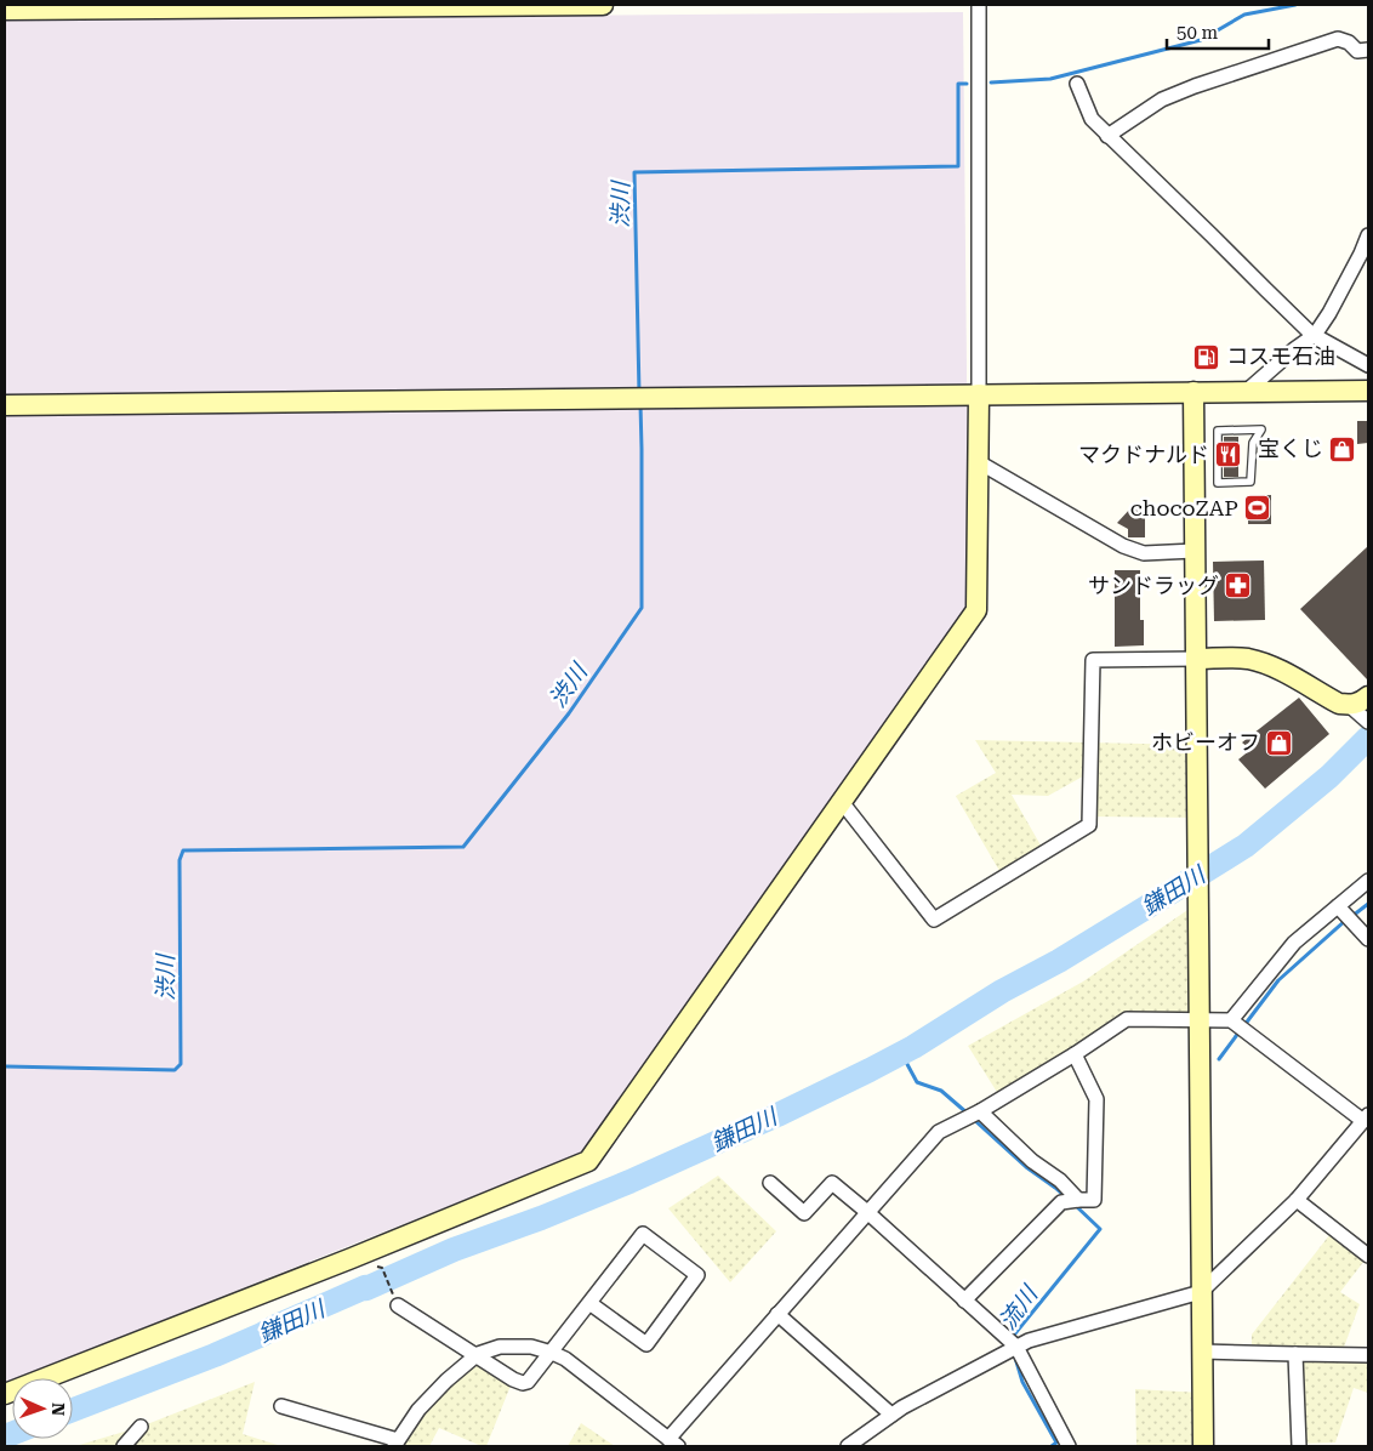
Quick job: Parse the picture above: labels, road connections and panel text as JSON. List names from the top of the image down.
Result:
{
  "water": ["渋川", "鎌田川", "流川"],
  "places": {
    "fuel station": ["コスモ石油"],
    "shop": ["宝くじ", "ホビーオフ"],
    "restaurant": ["マクドナルド"],
    "sports": ["chocoZAP"],
    "pharmacy": ["サンドラッグ"]
  },
  "scale_bar": "50 m",
  "north": "right"
}
